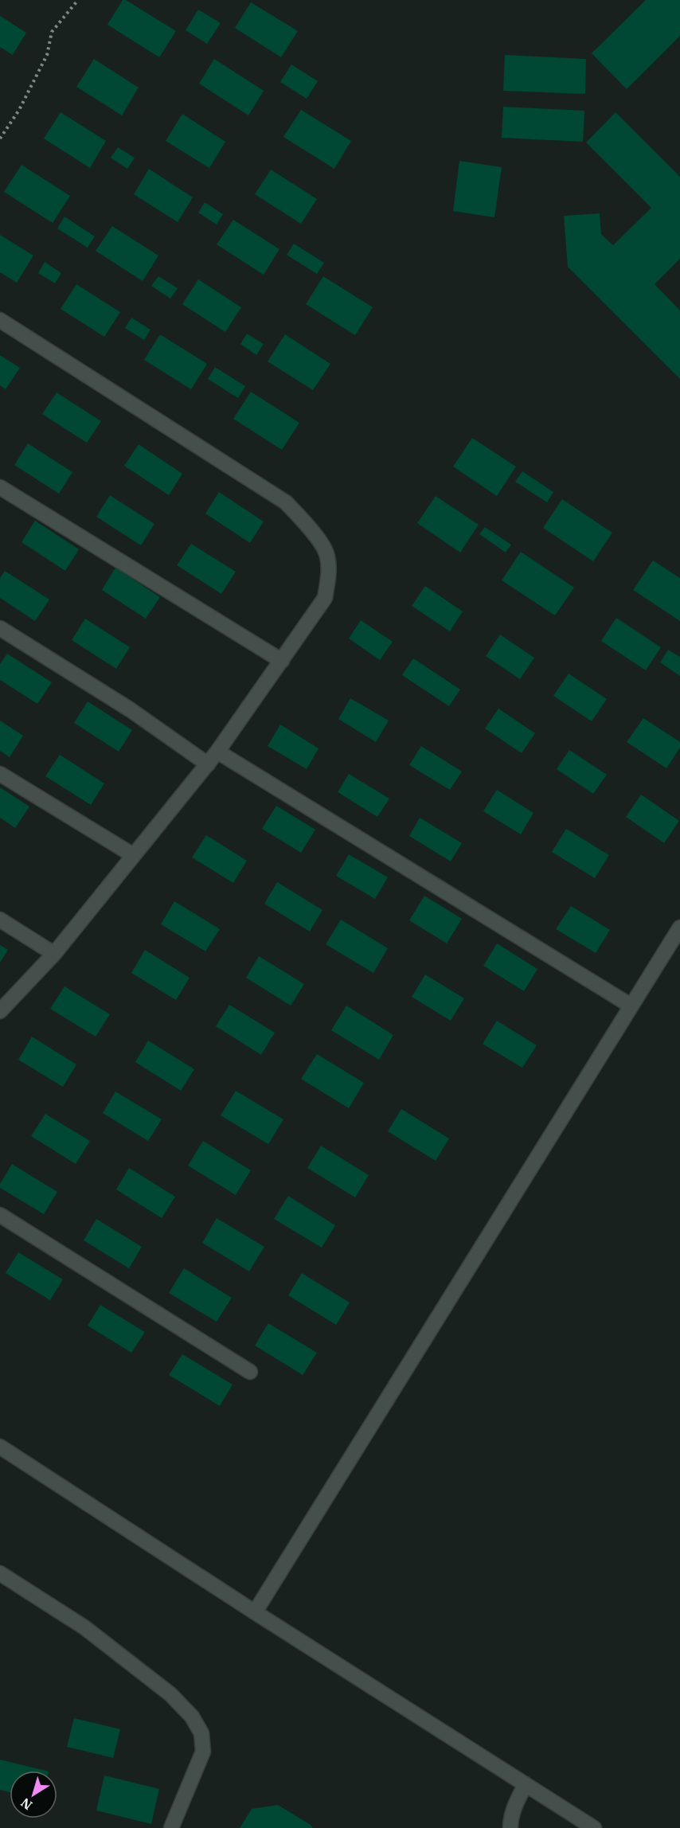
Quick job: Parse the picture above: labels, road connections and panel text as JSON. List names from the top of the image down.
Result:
{
  "north": "bottom left"
}
